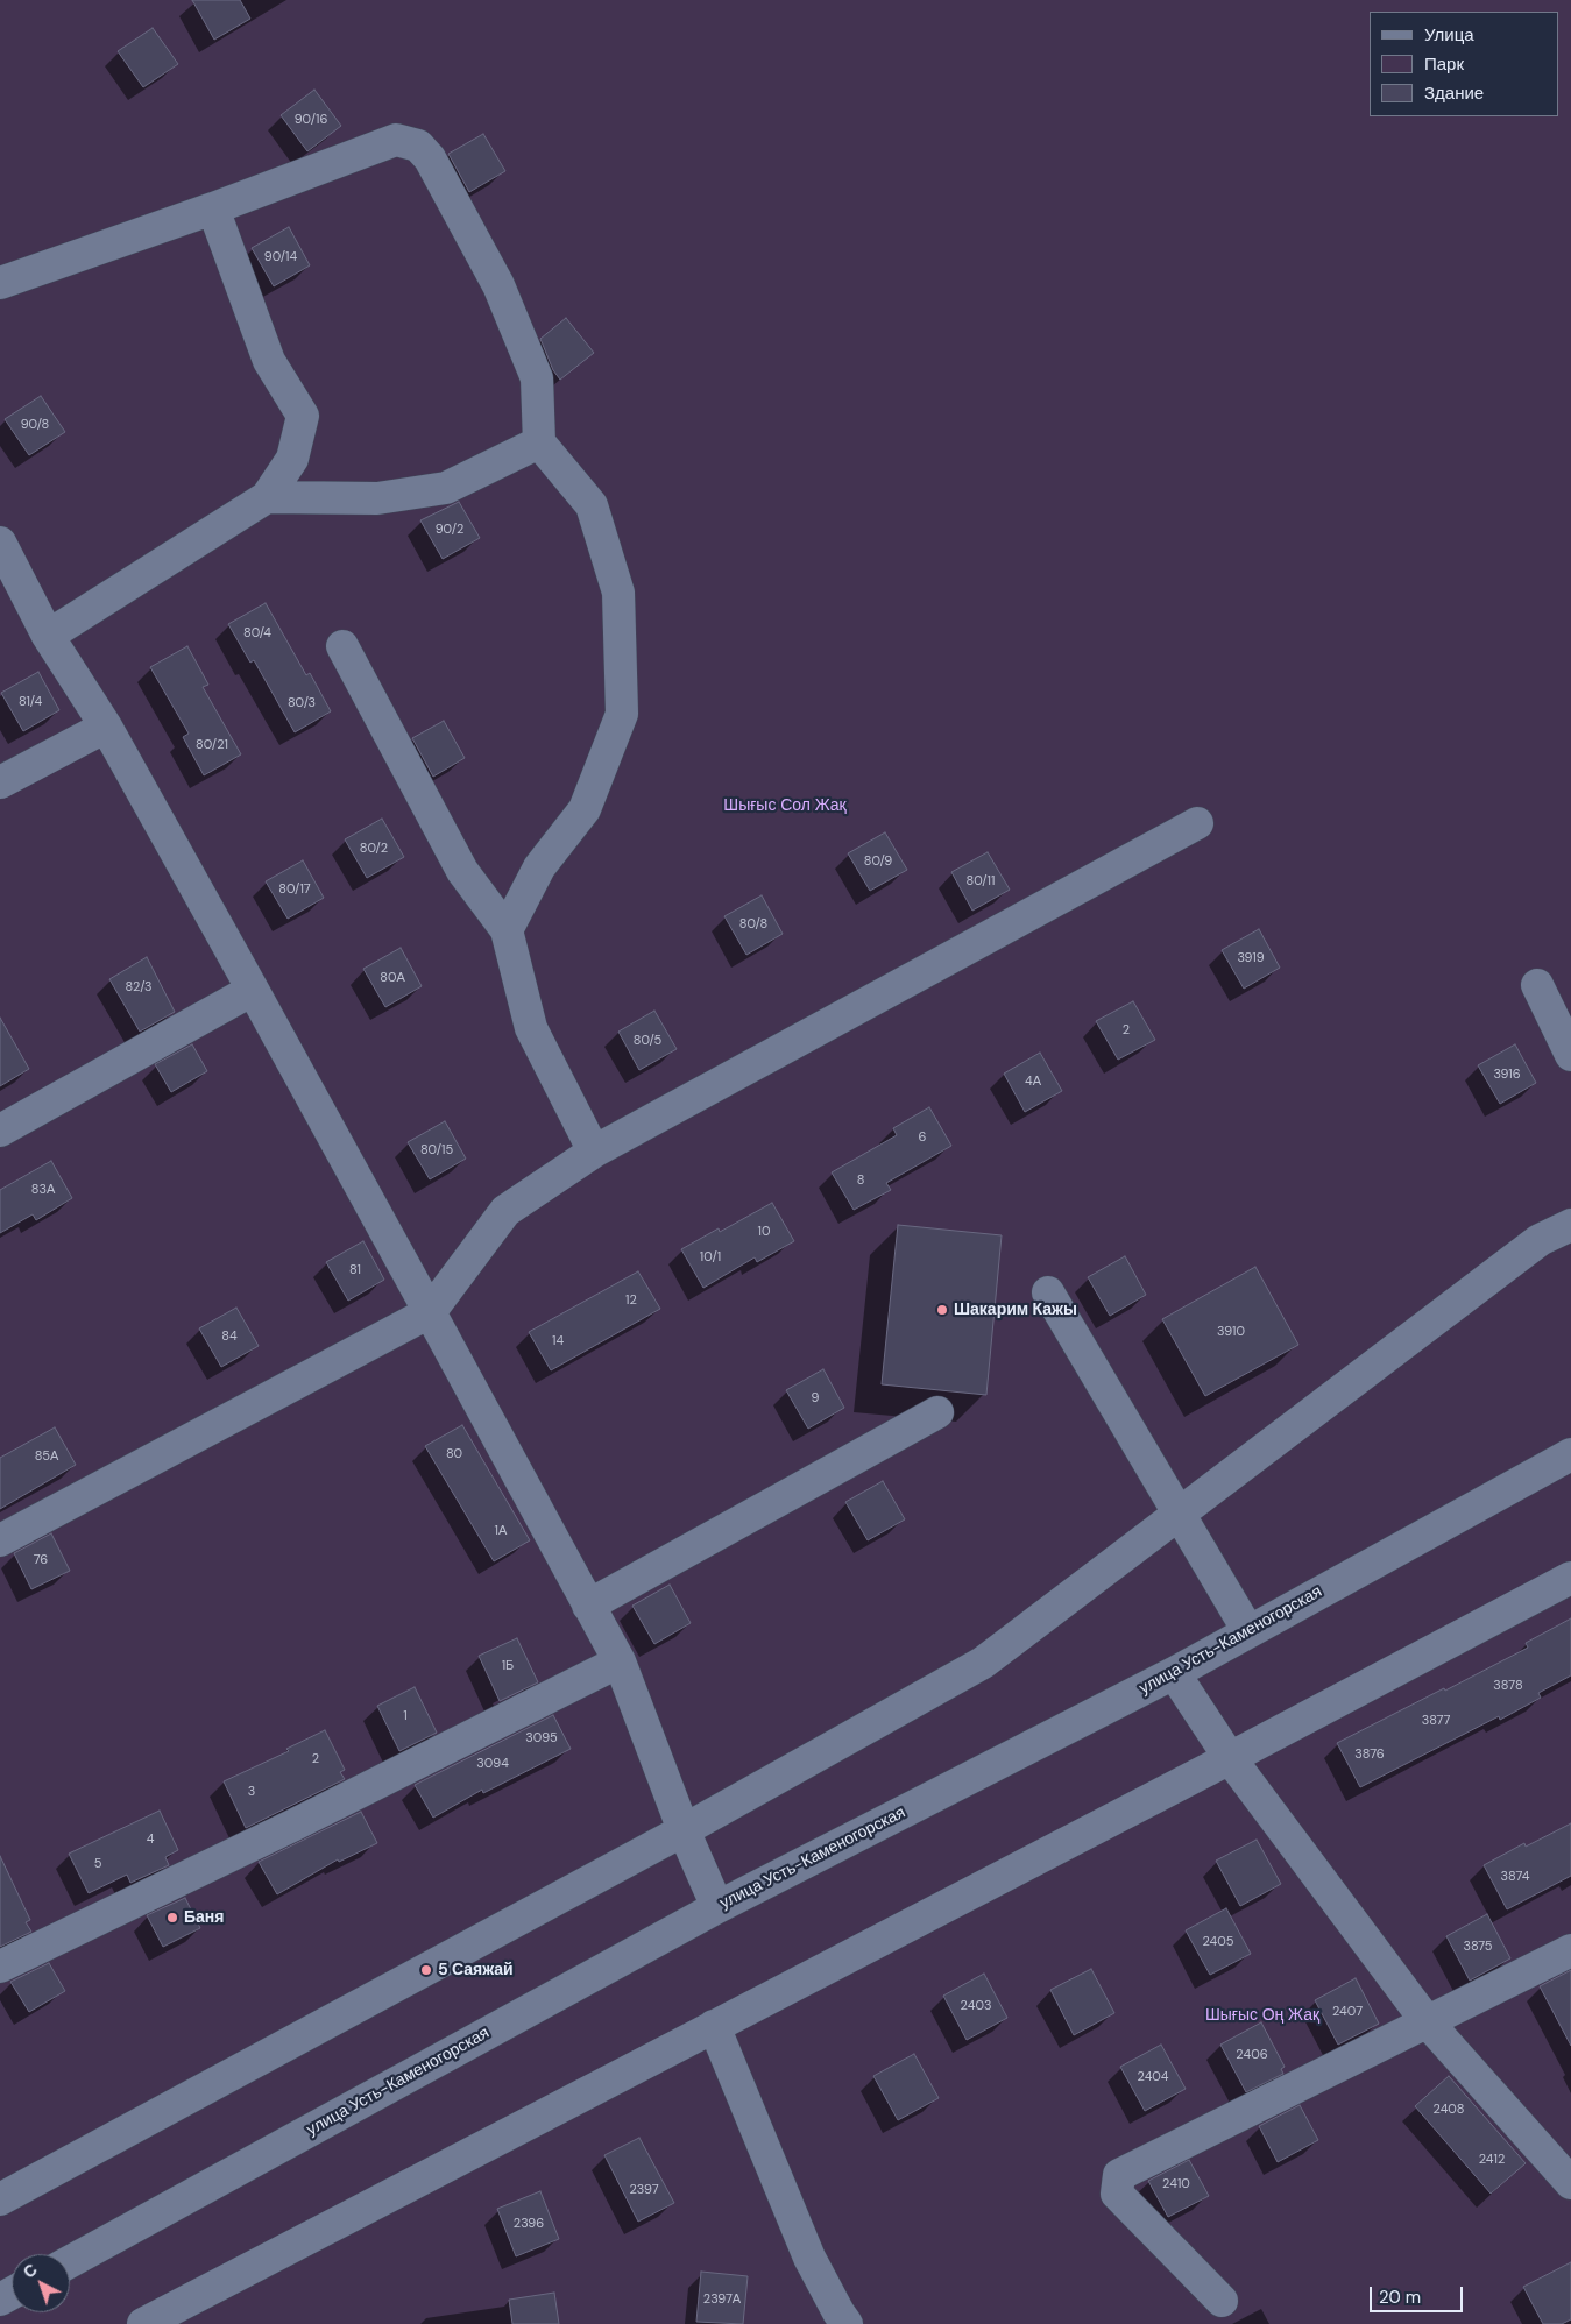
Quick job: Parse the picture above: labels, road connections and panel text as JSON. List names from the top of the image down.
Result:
{
  "streets": {
    "street": ["улица Усть-Каменогорская"]
  },
  "parks": ["Шығыс Сол Жақ", "Шығыс Оң Жақ"],
  "places": ["Шакарим Кажы", "Баня", "5 Саяжай"],
  "house_numbers": [
    "90/16",
    "90/14",
    "90/8",
    "90/2",
    "80/4",
    "81/4",
    "80/3",
    "80/21",
    "80/2",
    "80/9",
    "80/11",
    "80/17",
    "80/8",
    "3919",
    "80А",
    "82/3",
    "2",
    "80/5",
    "3916",
    "4А",
    "6",
    "80/15",
    "8",
    "83А",
    "10",
    "10/1",
    "81",
    "12",
    "3910",
    "84",
    "14",
    "9",
    "80",
    "85А",
    "1А",
    "76",
    "1Б",
    "3878",
    "1",
    "3877",
    "3095",
    "3876",
    "2",
    "3094",
    "3",
    "4",
    "5",
    "3874",
    "2405",
    "3875",
    "2403",
    "2407",
    "2406",
    "2404",
    "2408",
    "2412",
    "2410",
    "2397",
    "2396",
    "2397А"
  ],
  "legend": ["Улица", "Парк", "Здание"],
  "scale_bar": "20 m",
  "north": "top left"
}
